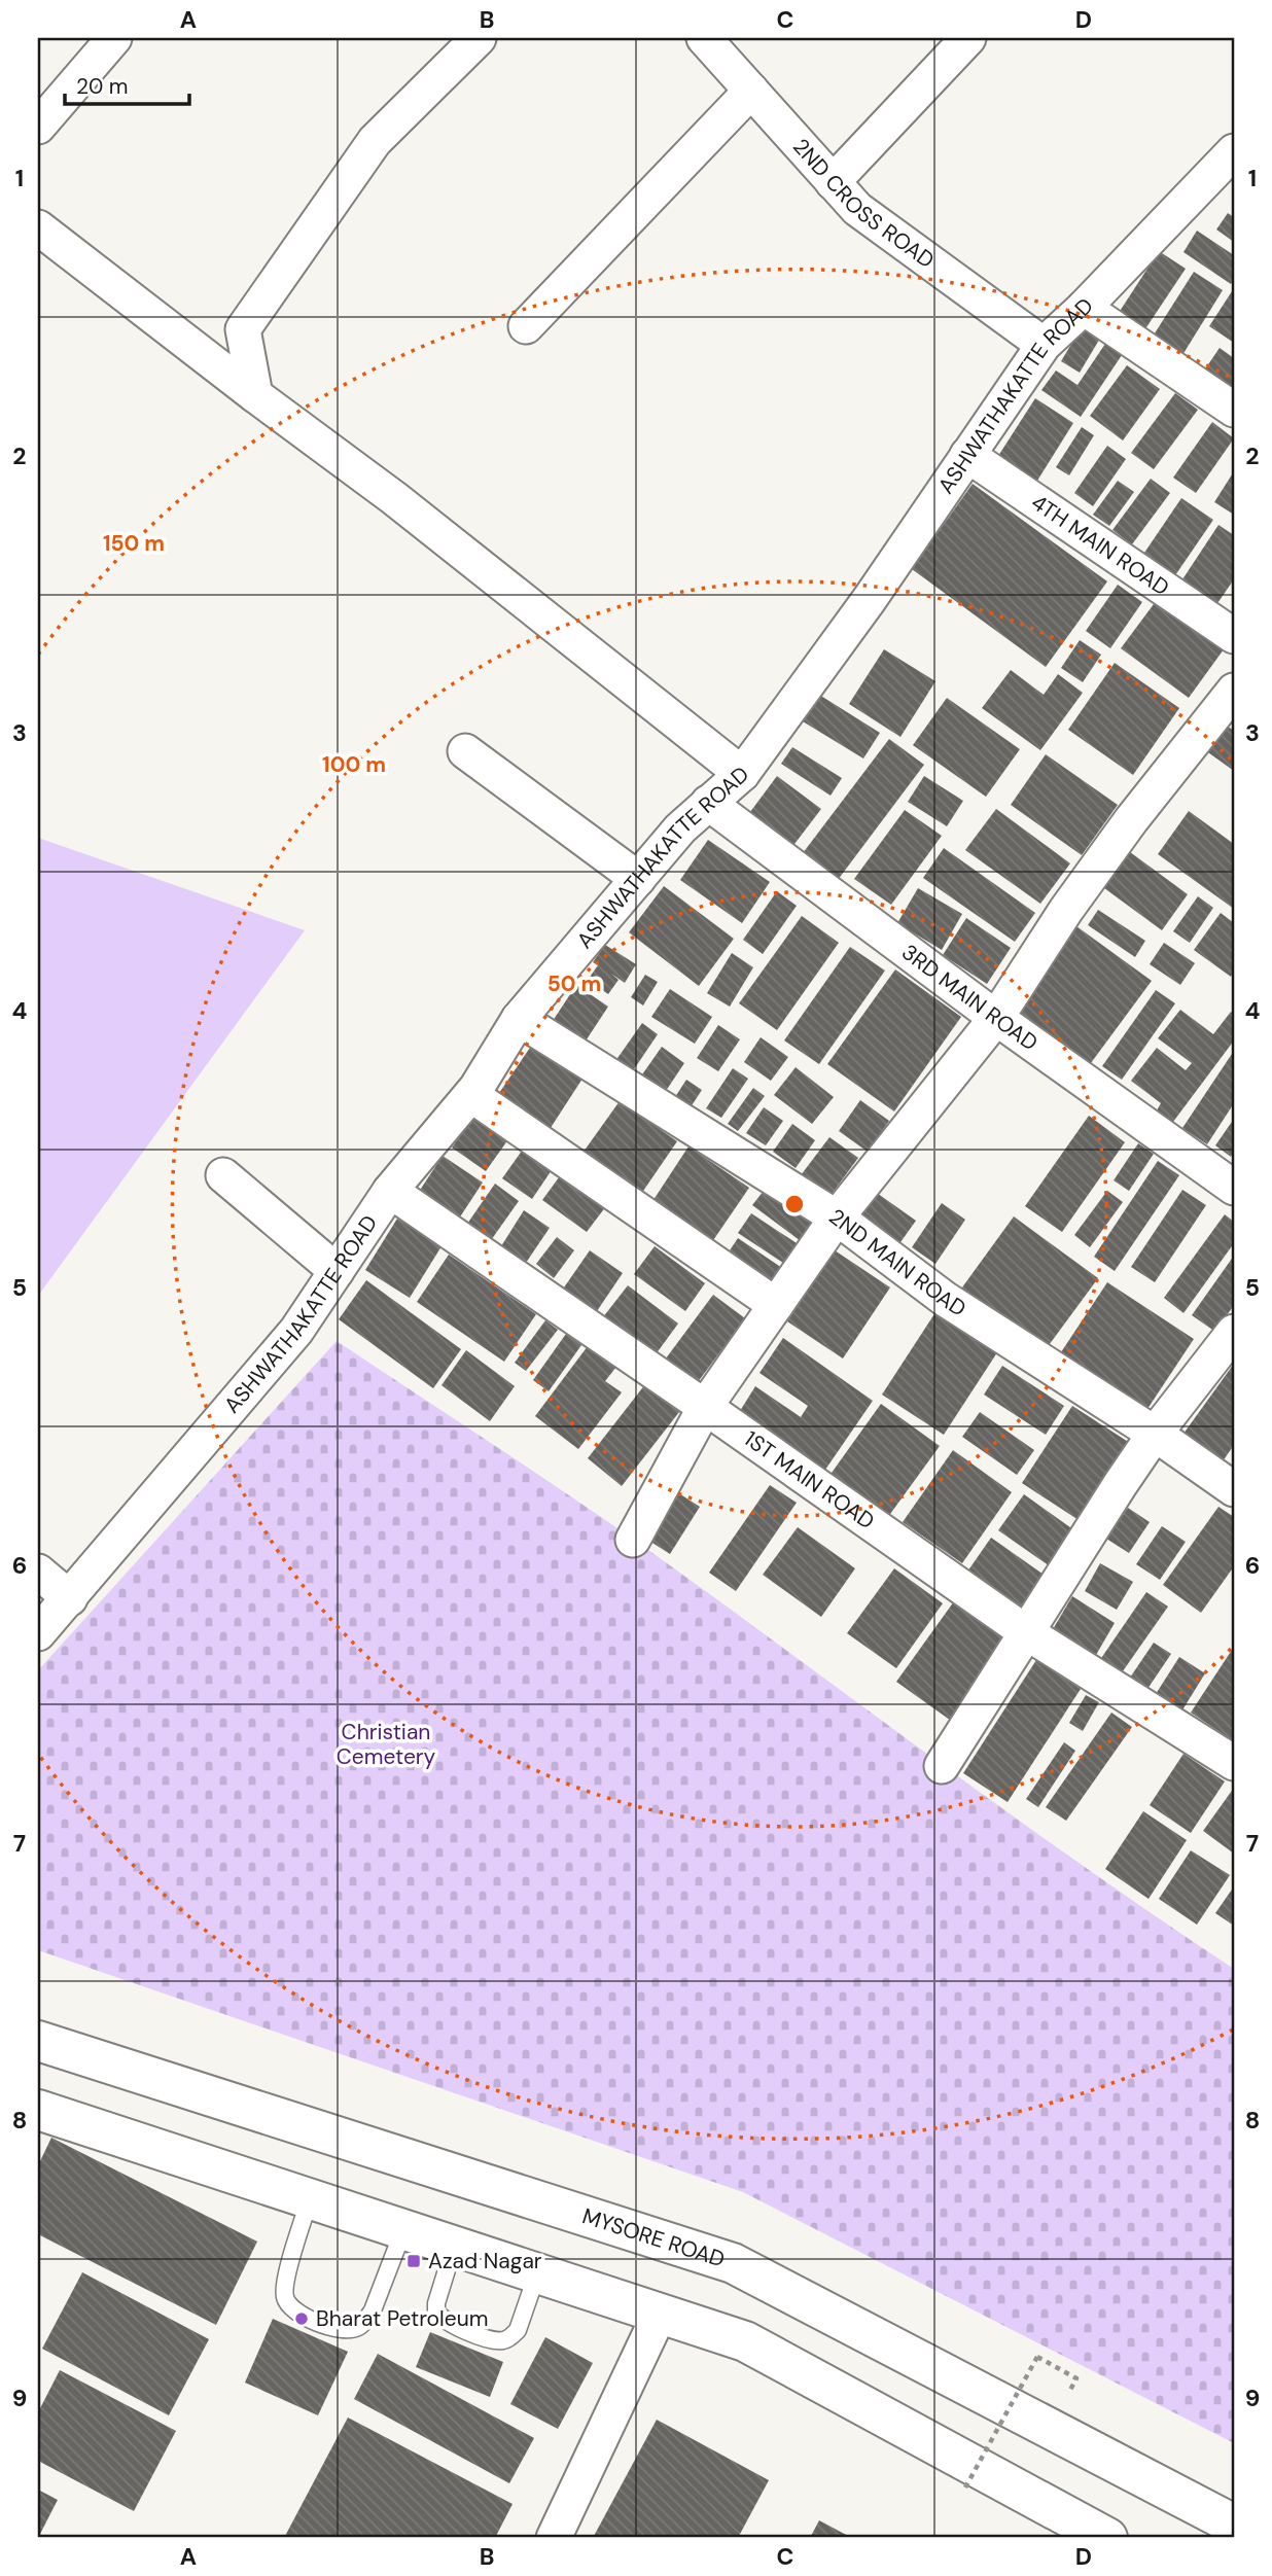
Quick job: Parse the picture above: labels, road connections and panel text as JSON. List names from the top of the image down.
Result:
{
  "streets": {
    "highway": ["MYSORE ROAD"],
    "street": [
      "2ND CROSS ROAD",
      "ASHWATHAKATTE ROAD",
      "4TH MAIN ROAD",
      "3RD MAIN ROAD",
      "2ND MAIN ROAD",
      "1ST MAIN ROAD"
    ]
  },
  "crossings": [
    ["2ND CROSS ROAD", "ASHWATHAKATTE ROAD"],
    ["ASHWATHAKATTE ROAD", "4TH MAIN ROAD"],
    ["ASHWATHAKATTE ROAD", "3RD MAIN ROAD"],
    ["ASHWATHAKATTE ROAD", "2ND MAIN ROAD"],
    ["ASHWATHAKATTE ROAD", "1ST MAIN ROAD"]
  ],
  "parks": ["Christian Cemetery"],
  "places": {
    "transit": ["Azad Nagar"],
    "other": ["Bharat Petroleum"]
  },
  "scale_bar": "20 m",
  "grid": {
    "columns": [
      "A",
      "B",
      "C",
      "D"
    ],
    "rows": [
      "1",
      "2",
      "3",
      "4",
      "5",
      "6",
      "7",
      "8",
      "9"
    ]
  },
  "rings": ["150 m", "100 m", "50 m"]
}
